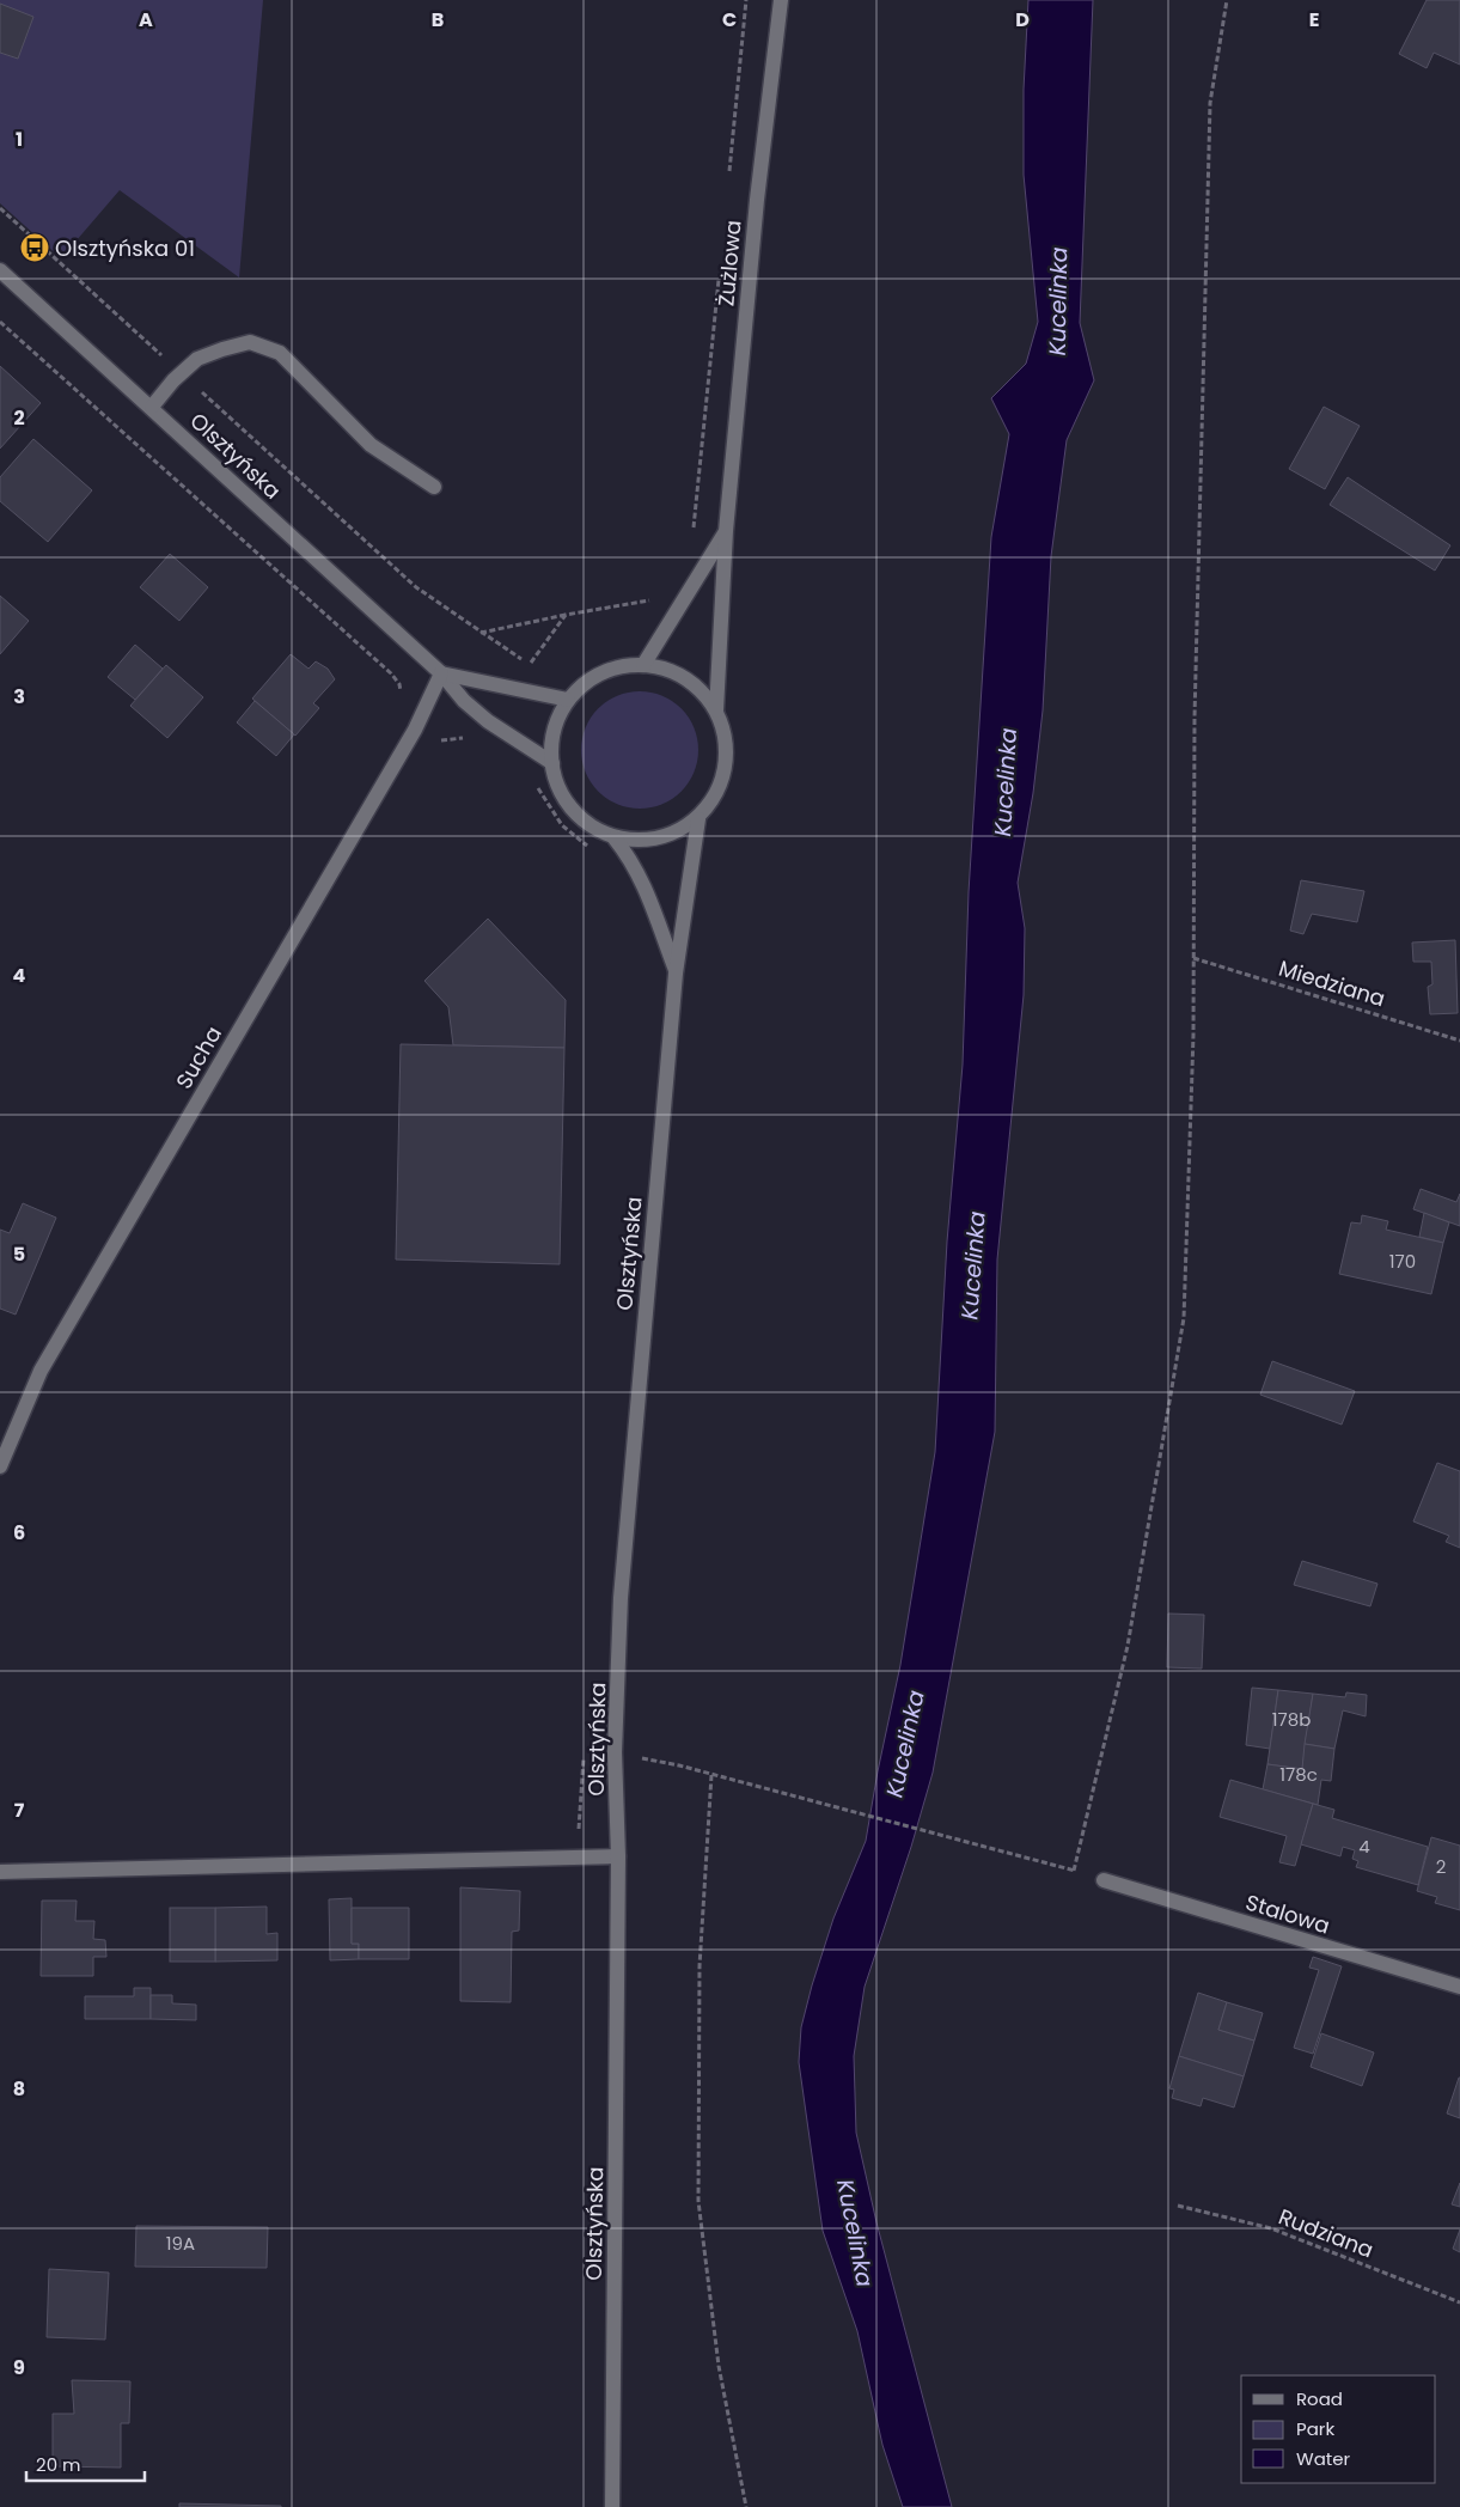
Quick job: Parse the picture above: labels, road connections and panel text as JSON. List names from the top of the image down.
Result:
{
  "streets": {
    "street": [
      "Żużlowa",
      "Olsztyńska",
      "Sucha",
      "Stalowa"
    ],
    "path": ["Miedziana", "Rudziana"]
  },
  "crossings": [
    ["Żużlowa", "Olsztyńska"],
    ["Olsztyńska", "Sucha"]
  ],
  "water": ["Kucelinka"],
  "places": {
    "bus stop": ["Olsztyńska 01"]
  },
  "house_numbers": [
    "170",
    "178b",
    "178c",
    "4",
    "2",
    "19A"
  ],
  "legend": ["Road", "Park", "Water"],
  "scale_bar": "20 m",
  "grid": {
    "columns": [
      "A",
      "B",
      "C",
      "D",
      "E"
    ],
    "rows": [
      "1",
      "2",
      "3",
      "4",
      "5",
      "6",
      "7",
      "8",
      "9"
    ]
  }
}
